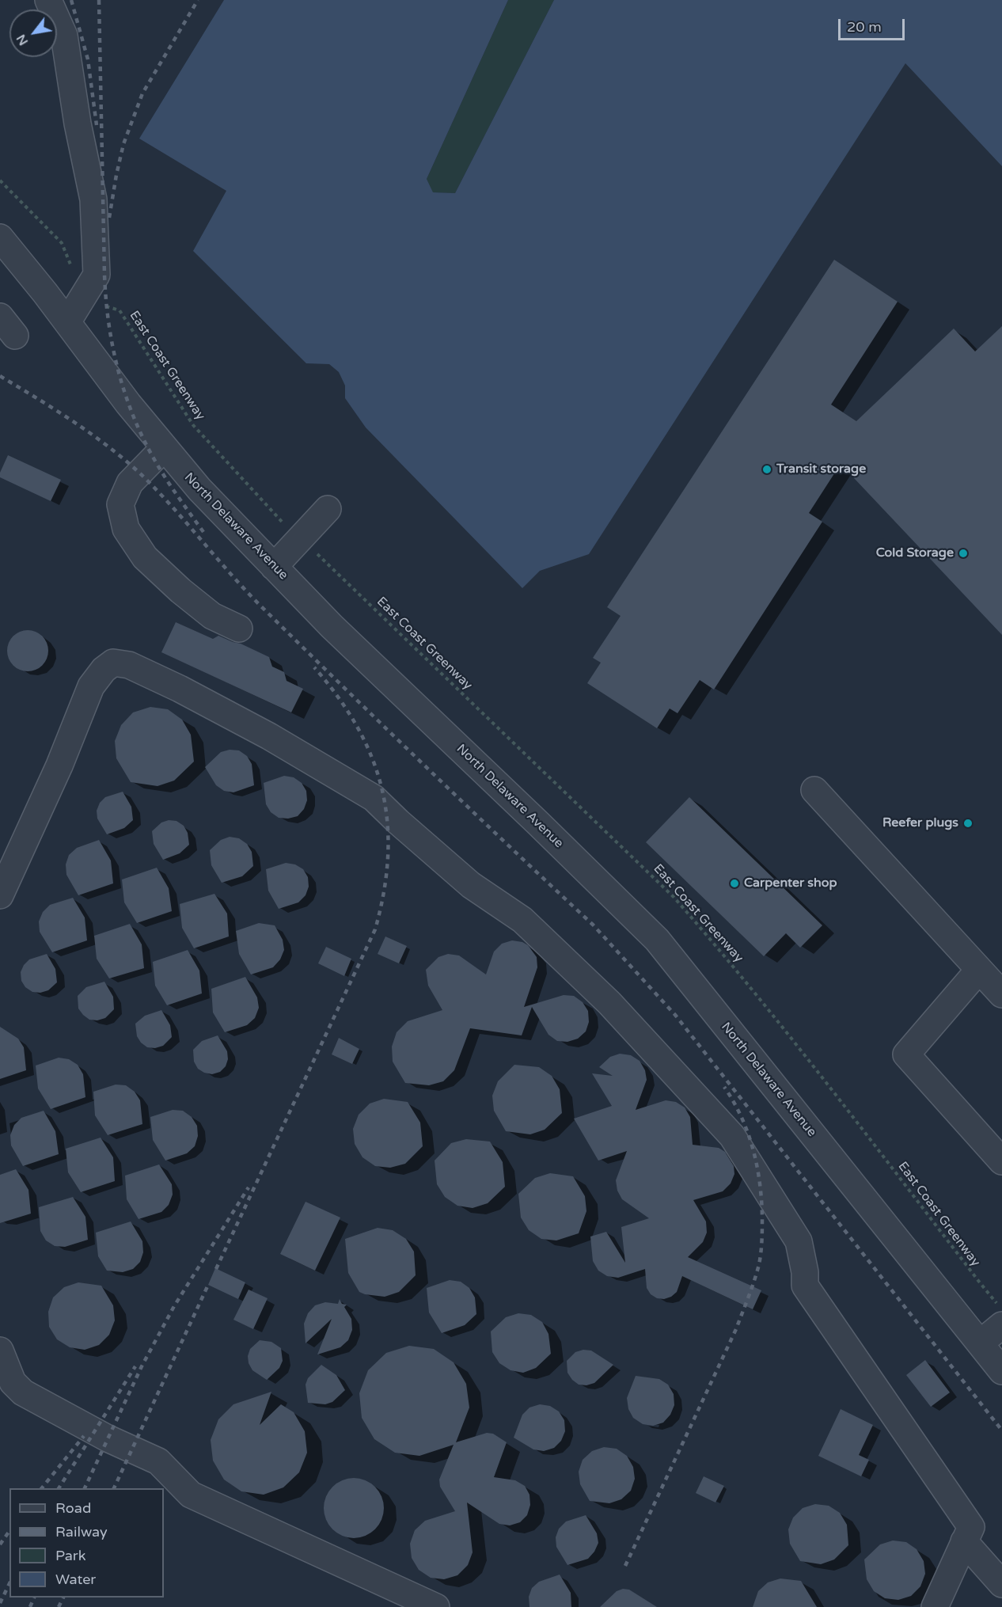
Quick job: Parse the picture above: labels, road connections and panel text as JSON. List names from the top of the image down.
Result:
{
  "streets": {
    "street": ["North Delaware Avenue"],
    "path": ["East Coast Greenway"]
  },
  "places": [
    "Transit storage",
    "Cold Storage",
    "Reefer plugs",
    "Carpenter shop"
  ],
  "legend": [
    "Road",
    "Railway",
    "Park",
    "Water"
  ],
  "scale_bar": "20 m",
  "north": "bottom left"
}
